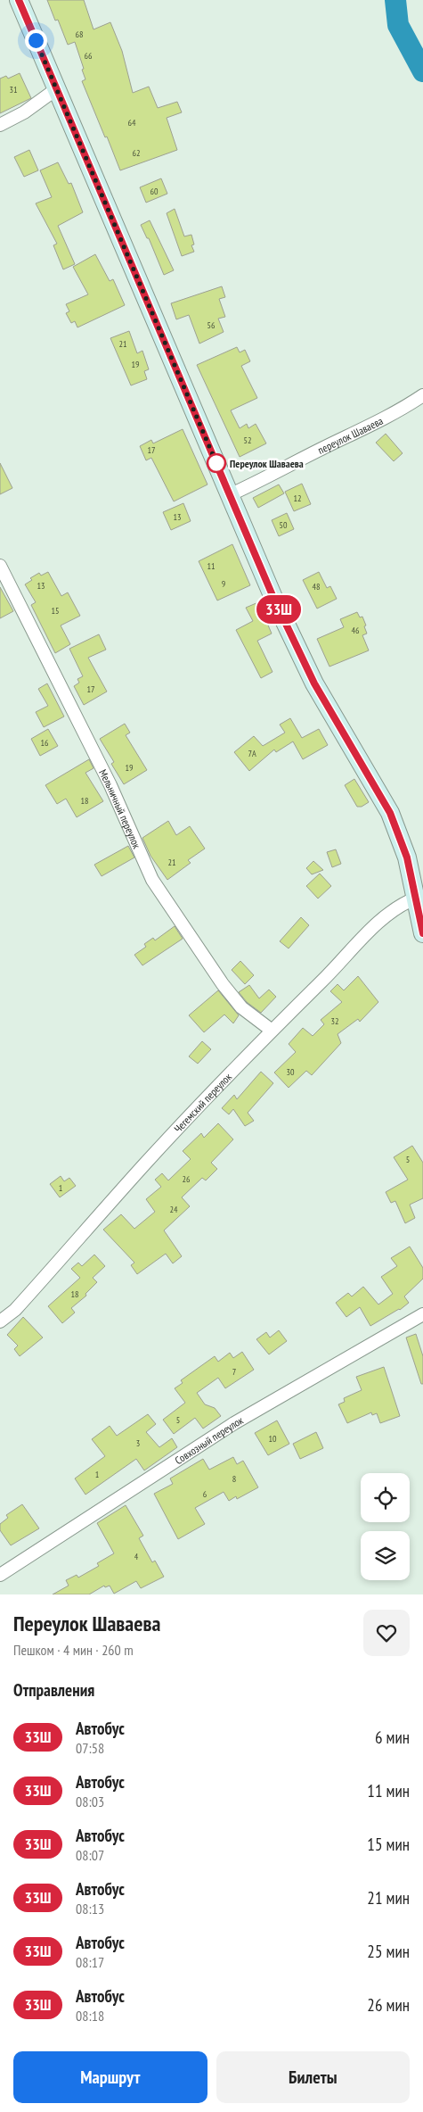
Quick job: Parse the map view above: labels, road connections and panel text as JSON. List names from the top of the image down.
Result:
{
  "streets": {
    "street": [
      "переулок Шаваева",
      "Мельничный переулок",
      "Чегемский переулок",
      "Совхозный переулок"
    ]
  },
  "crossings": [
    ["Мельничный переулок", "Чегемский переулок"]
  ],
  "places": ["Переулок Шаваева"],
  "lines": ["bus line 33Ш"],
  "house_numbers": [
    "68",
    "66",
    "31",
    "64",
    "62",
    "60",
    "56",
    "21",
    "19",
    "52",
    "17",
    "12",
    "13",
    "50",
    "11",
    "9",
    "13",
    "48",
    "15",
    "46",
    "17",
    "16",
    "7А",
    "19",
    "18",
    "21",
    "32",
    "30",
    "5",
    "26",
    "1",
    "24",
    "18",
    "7",
    "5",
    "10",
    "3",
    "1",
    "8",
    "6",
    "4"
  ],
  "page": {
    "on_map": "33Ш",
    "heading": [
      ["Переулок Шаваева", "Пешком · 4 мин · 260 m"],
      "Отправления"
    ],
    "list": [
      {
        "mark": "33Ш",
        "name": "Автобус",
        "note": "07:58",
        "value": "6 мин"
      },
      {
        "mark": "33Ш",
        "name": "Автобус",
        "note": "08:03",
        "value": "11 мин"
      },
      {
        "mark": "33Ш",
        "name": "Автобус",
        "note": "08:07",
        "value": "15 мин"
      },
      {
        "mark": "33Ш",
        "name": "Автобус",
        "note": "08:13",
        "value": "21 мин"
      },
      {
        "mark": "33Ш",
        "name": "Автобус",
        "note": "08:17",
        "value": "25 мин"
      },
      {
        "mark": "33Ш",
        "name": "Автобус",
        "note": "08:18",
        "value": "26 мин"
      }
    ],
    "buttons": ["Маршрут", "Билеты"]
  }
}
